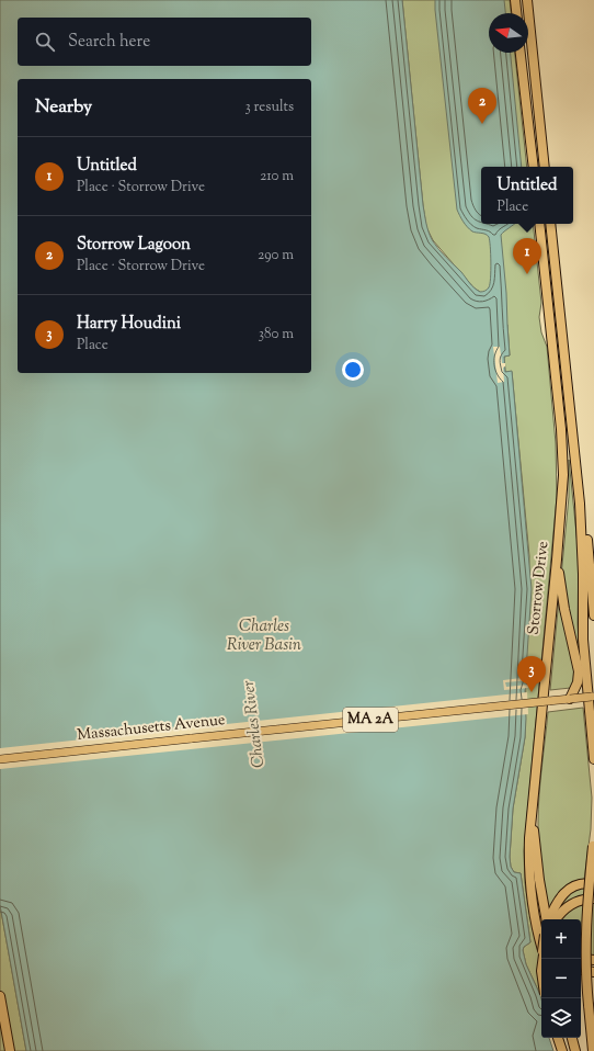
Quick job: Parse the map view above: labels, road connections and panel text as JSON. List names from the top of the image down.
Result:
{
  "streets": {
    "highway": ["Storrow Drive"],
    "main road": ["MA 2A", "Massachusetts Avenue"]
  },
  "water": ["Charles River Basin", "Charles River"],
  "north": "left",
  "page": {
    "search": "Search here",
    "heading": ["Nearby", "3 results"],
    "pins": ["2", "1", "3"],
    "list": [
      {
        "mark": "1",
        "name": "Untitled",
        "note": "Place · Storrow Drive",
        "value": "210 m"
      },
      {
        "mark": "2",
        "name": "Storrow Lagoon",
        "note": "Place · Storrow Drive",
        "value": "290 m"
      },
      {
        "mark": "3",
        "name": "Harry Houdini",
        "note": "Place",
        "value": "380 m"
      }
    ],
    "popup": ["Untitled", "Place"],
    "map_buttons": ["+", "−"]
  }
}
